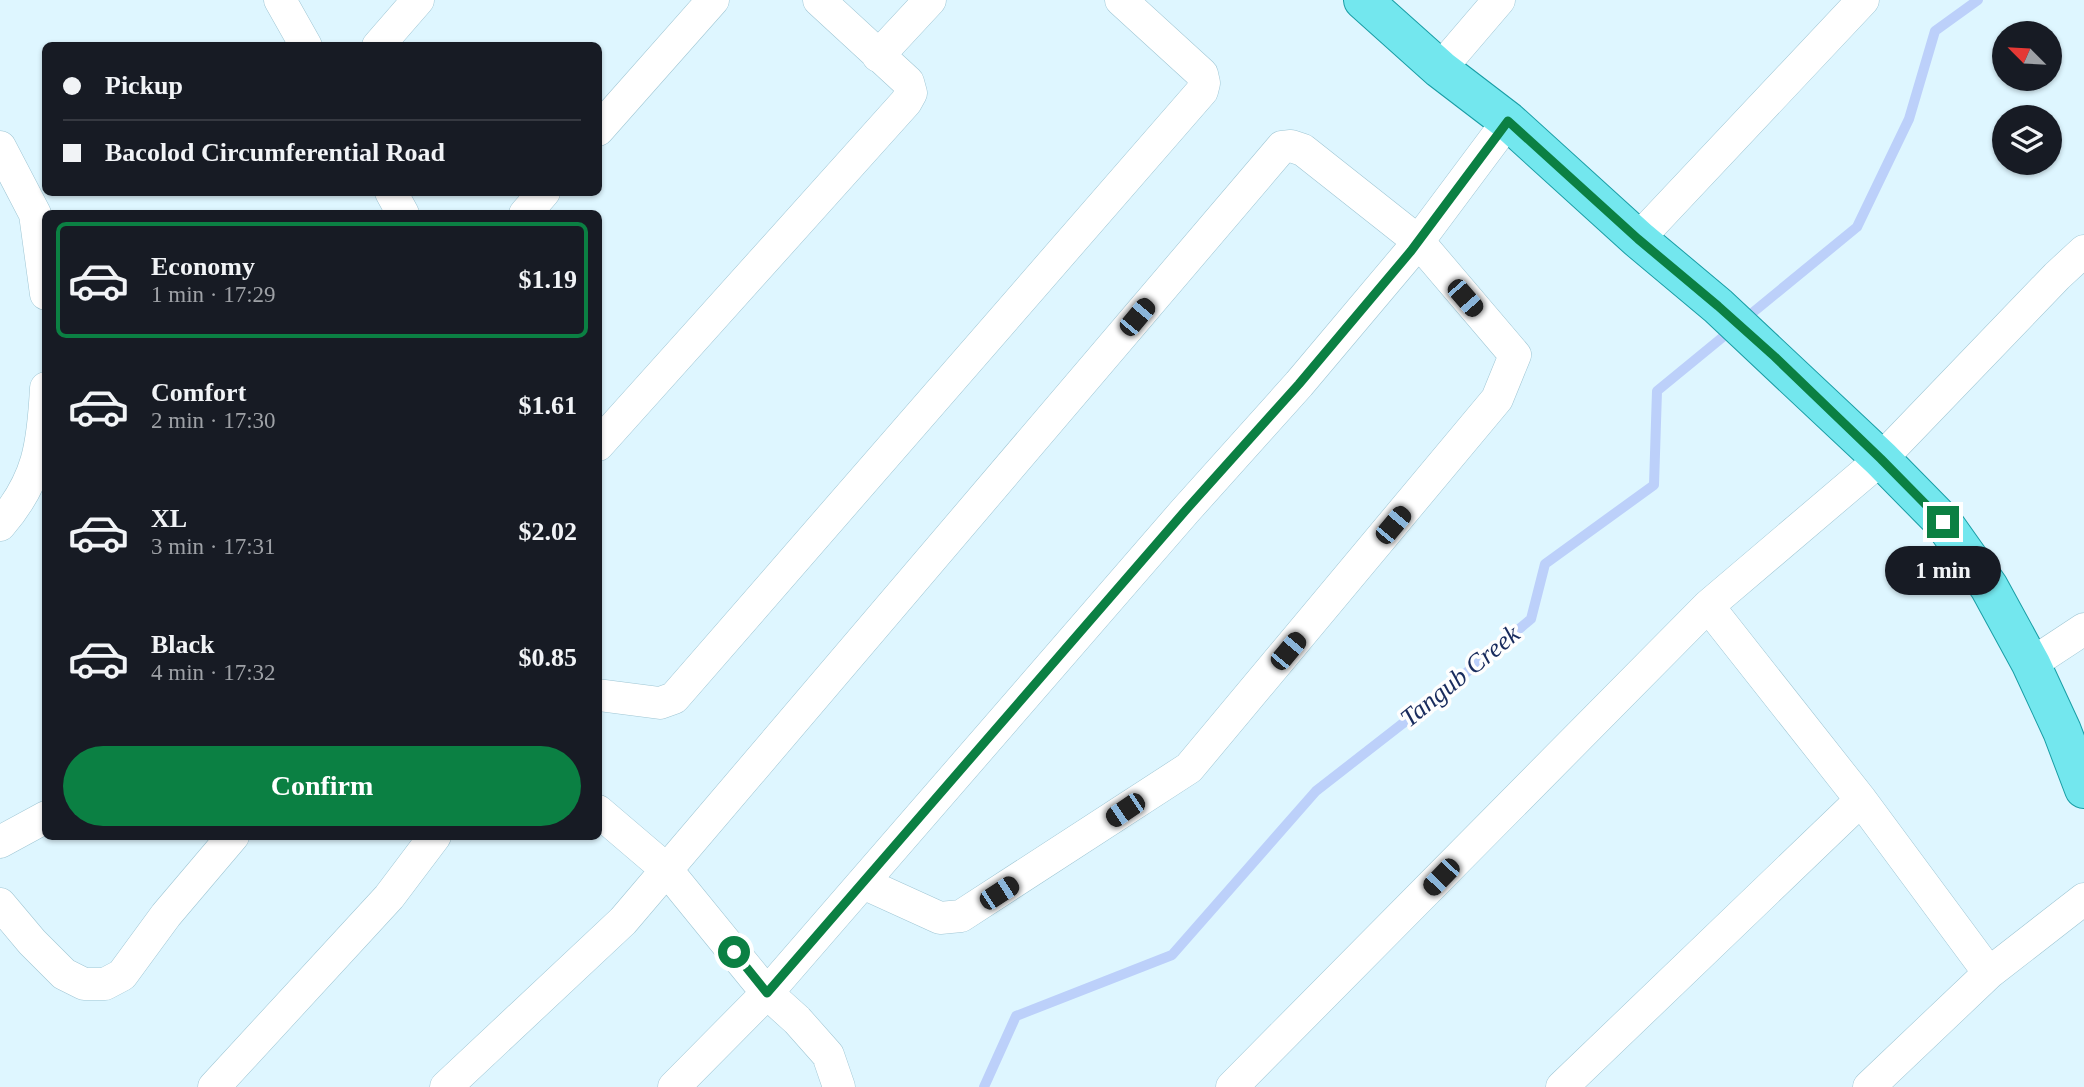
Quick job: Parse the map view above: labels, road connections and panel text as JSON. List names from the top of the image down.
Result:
{
  "water": ["Tangub Creek"],
  "north": "top left",
  "page": {
    "banner": ["Pickup", "Bacolod Circumferential Road"],
    "list": [
      {
        "name": "Economy",
        "note": "1 min · 17:29",
        "value": "$1.19"
      },
      {
        "name": "Comfort",
        "note": "2 min · 17:30",
        "value": "$1.61"
      },
      {
        "name": "XL",
        "note": "3 min · 17:31",
        "value": "$2.02"
      },
      {
        "name": "Black",
        "note": "4 min · 17:32",
        "value": "$0.85"
      }
    ],
    "bubble": "1 min",
    "buttons": "Confirm"
  }
}
